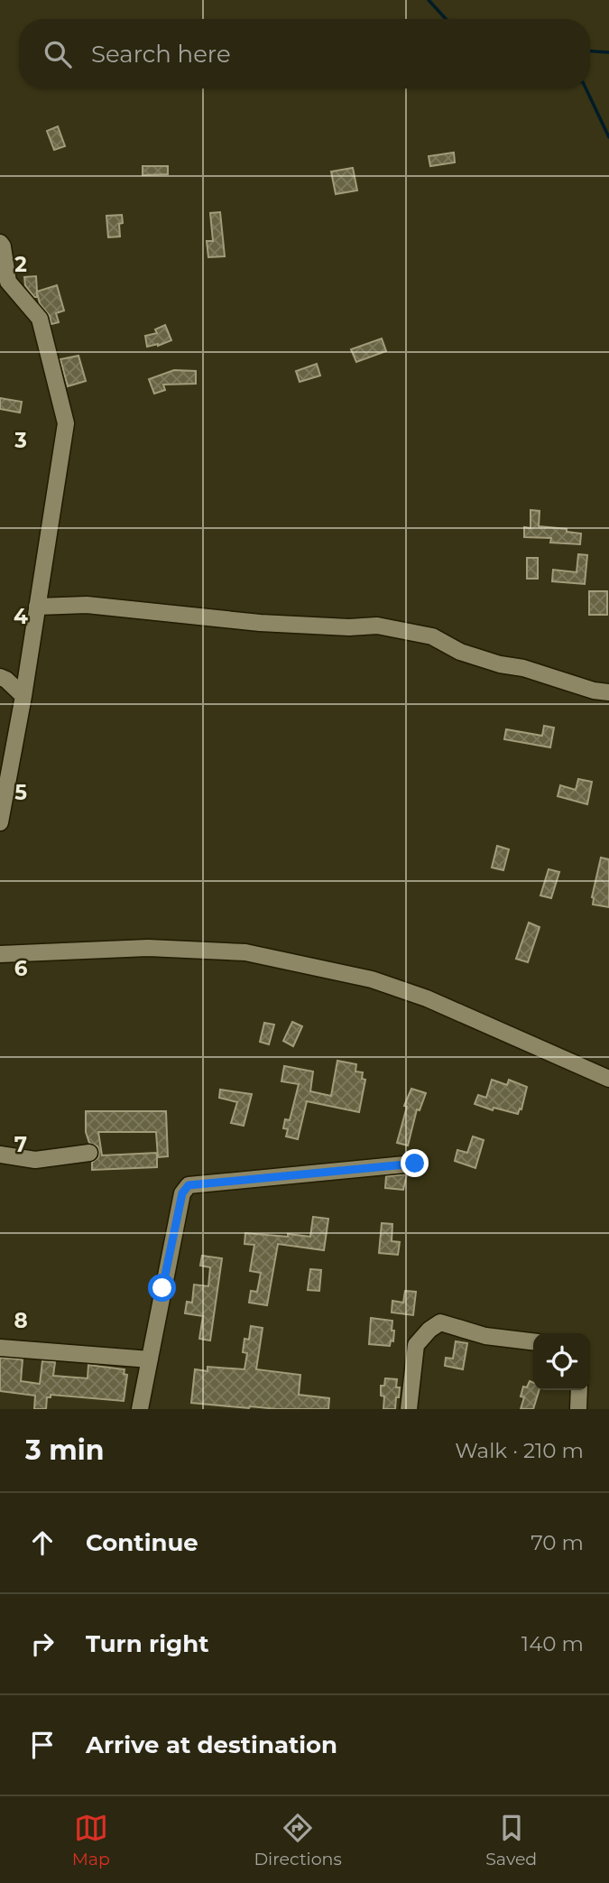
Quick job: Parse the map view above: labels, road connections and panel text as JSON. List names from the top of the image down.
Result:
{
  "page": {
    "search": "Search here",
    "heading": ["3 min", "Walk · 210 m"],
    "list": [
      ["Continue", "70 m"],
      ["Turn right", "140 m"],
      "Arrive at destination"
    ],
    "nav": ["Map", "Directions", "Saved"]
  },
  "grid": {
    "rows": [
      "2",
      "3",
      "4",
      "5",
      "6",
      "7",
      "8"
    ]
  }
}
